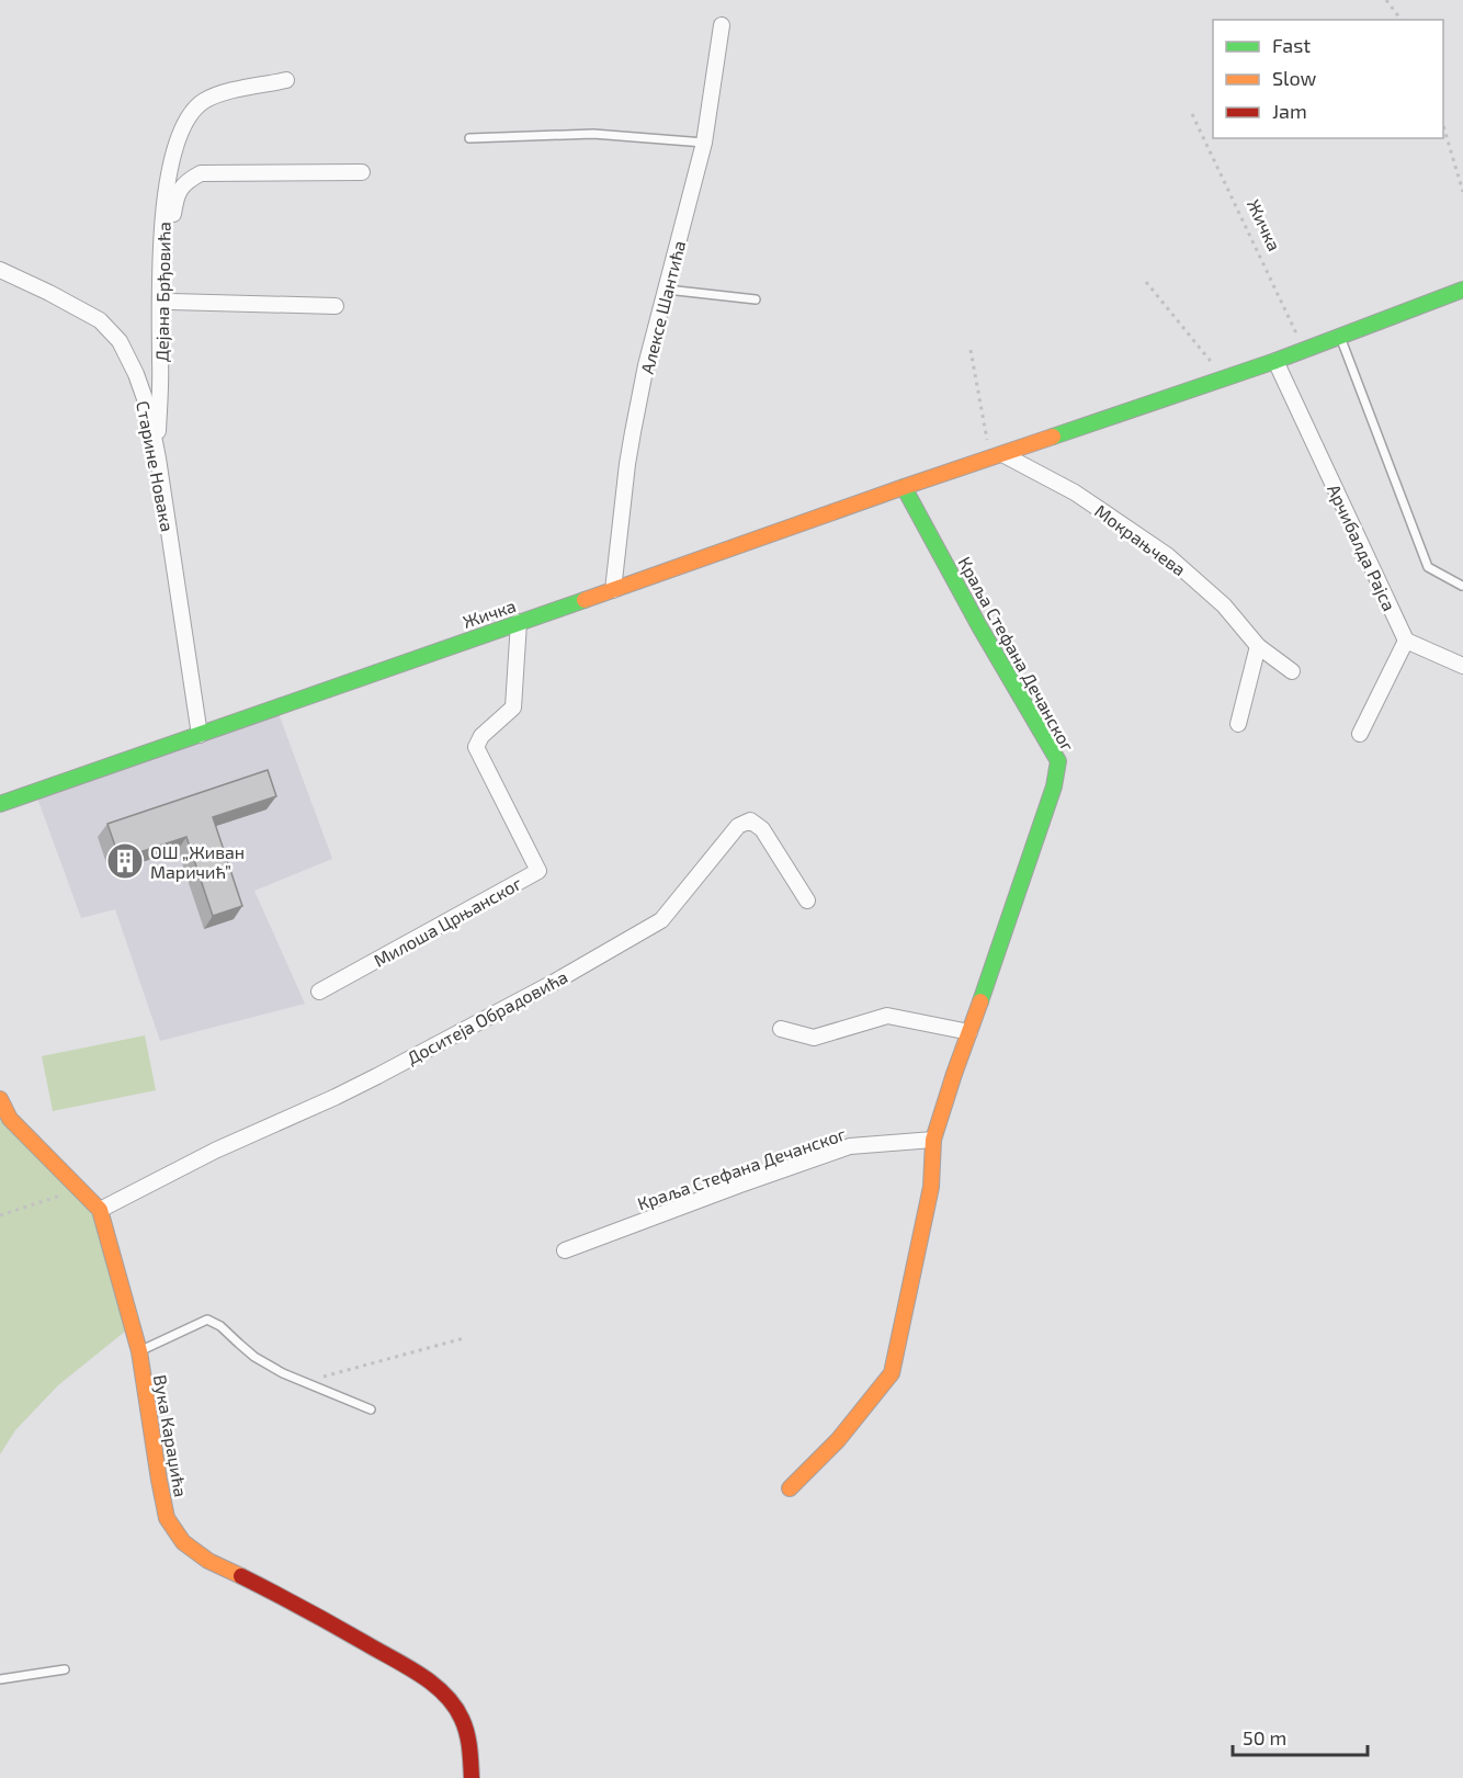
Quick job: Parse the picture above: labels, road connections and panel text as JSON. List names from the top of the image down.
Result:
{
  "streets": {
    "street": [
      "Жичка",
      "Дејана Брђовића",
      "Алексе Шантића",
      "Старине Новака",
      "Мокрањчева",
      "Арчибалда Рајса",
      "Краља Стефана Дечанског",
      "Милоша Црњанског",
      "Доситеја Обрадовића",
      "Вука Караџића"
    ]
  },
  "crossings": [
    ["Жичка", "Алексе Шантића"],
    ["Жичка", "Старине Новака"],
    ["Жичка", "Мокрањчева"],
    ["Жичка", "Арчибалда Рајса"],
    ["Жичка", "Краља Стефана Дечанског"],
    ["Жичка", "Милоша Црњанског"],
    ["Дејана Брђовића", "Старине Новака"],
    ["Доситеја Обрадовића", "Вука Караџића"]
  ],
  "places": {
    "building": ["ОШ „Живан Маричић”"]
  },
  "legend": ["Fast", "Slow", "Jam"],
  "scale_bar": "50 m"
}
